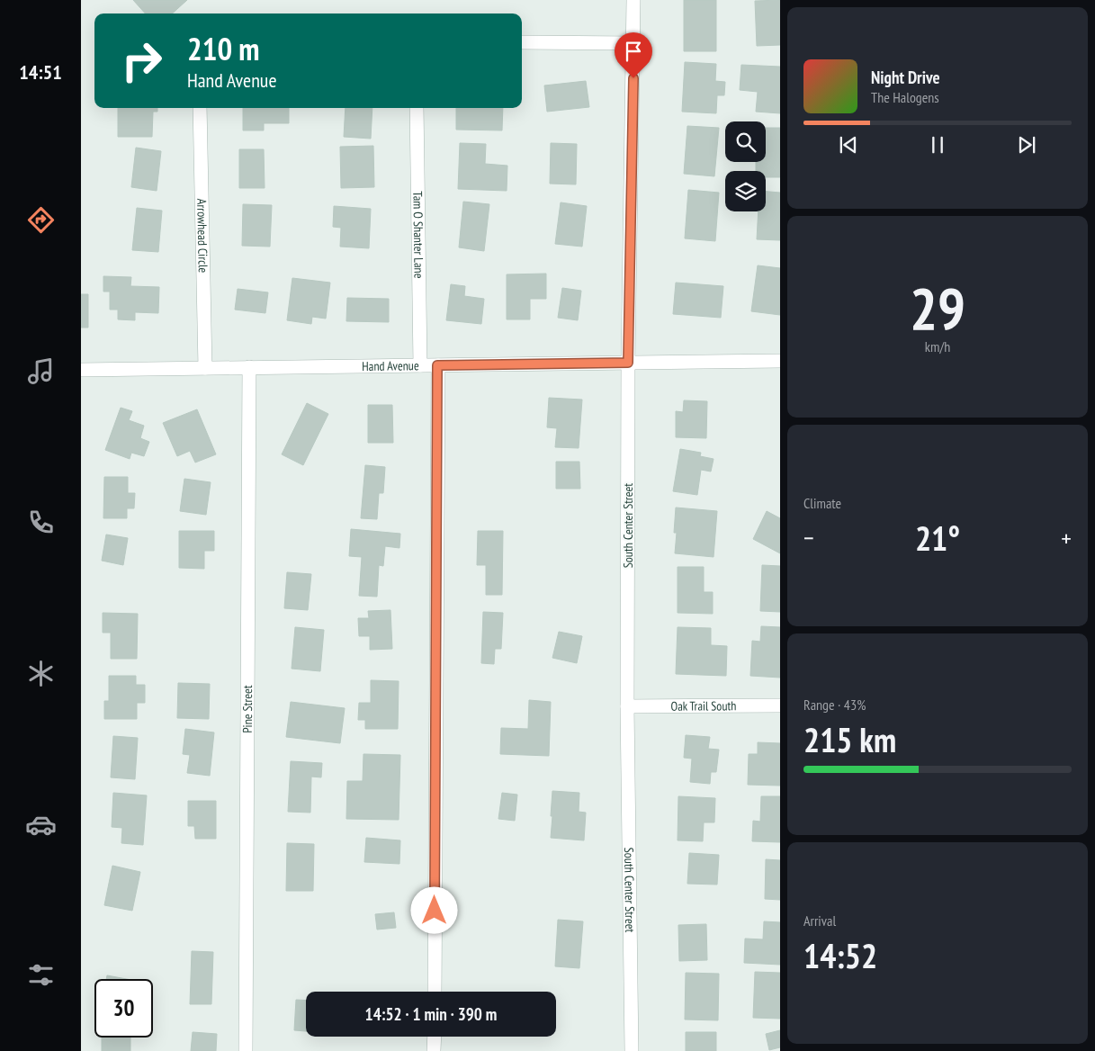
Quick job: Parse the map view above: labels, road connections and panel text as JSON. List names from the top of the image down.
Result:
{
  "streets": {
    "street": [
      "Tam O Shanter Lane",
      "Arrowhead Circle",
      "Hand Avenue",
      "South Center Street",
      "Oak Trail South",
      "Pine Street"
    ]
  },
  "crossings": [
    ["Tam O Shanter Lane", "Hand Avenue"],
    ["Arrowhead Circle", "Hand Avenue"],
    ["Hand Avenue", "South Center Street"],
    ["Hand Avenue", "Pine Street"],
    ["South Center Street", "Oak Trail South"]
  ],
  "page": {
    "tabs": "14:51",
    "turn": ["210 m", "Hand Avenue"],
    "song": ["Night Drive", "The Halogens"],
    "tile": [
      ["29", "km/h"],
      "Climate",
      ["Range · 43%", "215 km"],
      ["Arrival", "14:52"]
    ],
    "heat": ["−", "21°", "+"],
    "limit": "30",
    "trip": "14:52 · 1 min · 390 m"
  }
}
